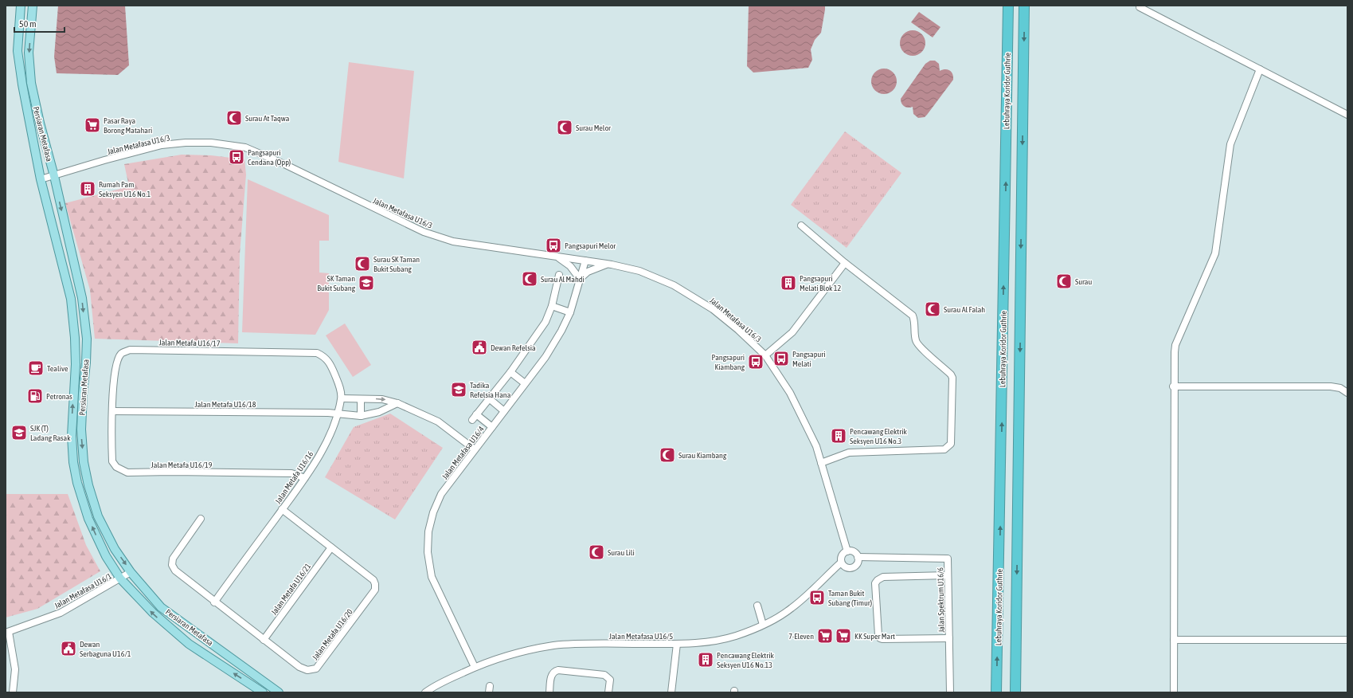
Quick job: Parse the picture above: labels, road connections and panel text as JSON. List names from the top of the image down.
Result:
{
  "streets": {
    "highway": ["Lebuhraya Koridor Guthrie"],
    "main road": ["Persiaran Metafasa"],
    "street": [
      "Jalan Metafasa U16/3",
      "Jalan Metafa U16/17",
      "Jalan Metafa U16/18",
      "Jalan Metafasa U16/4",
      "Jalan Metafa U16/19",
      "Jalan Metafa U16/16",
      "Jalan Metafa U16/21",
      "Jalan Metafasa U16/1",
      "Jalan Spektrum U16/6",
      "Jalan Metafa U16/20",
      "Jalan Metafasa U16/5"
    ]
  },
  "crossings": [
    ["Persiaran Metafasa", "Jalan Metafasa U16/3"],
    ["Persiaran Metafasa", "Jalan Metafasa U16/1"],
    ["Jalan Metafasa U16/3", "Jalan Metafasa U16/4"],
    ["Jalan Metafasa U16/3", "Jalan Spektrum U16/6"],
    ["Jalan Metafasa U16/3", "Jalan Metafasa U16/5"],
    ["Jalan Metafa U16/17", "Jalan Metafa U16/18"],
    ["Jalan Metafa U16/17", "Jalan Metafa U16/19"],
    ["Jalan Metafa U16/17", "Jalan Metafa U16/16"],
    ["Jalan Metafa U16/18", "Jalan Metafa U16/19"],
    ["Jalan Metafa U16/18", "Jalan Metafa U16/16"],
    ["Jalan Metafasa U16/4", "Jalan Metafasa U16/5"],
    ["Jalan Metafa U16/19", "Jalan Metafa U16/16"],
    ["Jalan Metafa U16/16", "Jalan Metafa U16/20"],
    ["Jalan Metafa U16/21", "Jalan Metafa U16/20"],
    ["Jalan Spektrum U16/6", "Jalan Metafasa U16/5"]
  ],
  "places": {
    "mosque": [
      "Surau At Taqwa",
      "Surau Melor",
      "Surau SK Taman Bukit Subang",
      "Surau Al Mahdi",
      "Surau",
      "Surau Al Falah",
      "Surau Kiambang",
      "Surau Lili"
    ],
    "supermarket": ["Pasar Raya Borong Matahari", "7-Eleven", "KK Super Mart"],
    "bus stop": [
      "Pangsapuri Cendana (Opp)",
      "Pangsapuri Melor",
      "Pangsapuri Melati",
      "Pangsapuri Kiambang",
      "Taman Bukit Subang (Timur)"
    ],
    "building": [
      "Rumah Pam Seksyen U16 No.1",
      "Pangsapuri Melati Blok 12",
      "Pencawang Elektrik Seksyen U16 No.3",
      "Pencawang Elektrik Seksyen U16 No.13"
    ],
    "school or university": ["SK Taman Bukit Subang", "Tadika Refelsia Hana", "SJK (T) Ladang Rasak"],
    "public building": ["Dewan Refelsia", "Dewan Serbaguna U16/1"],
    "cafe": ["Tealive"],
    "fuel station": ["Petronas"]
  },
  "scale_bar": "50 m"
}
